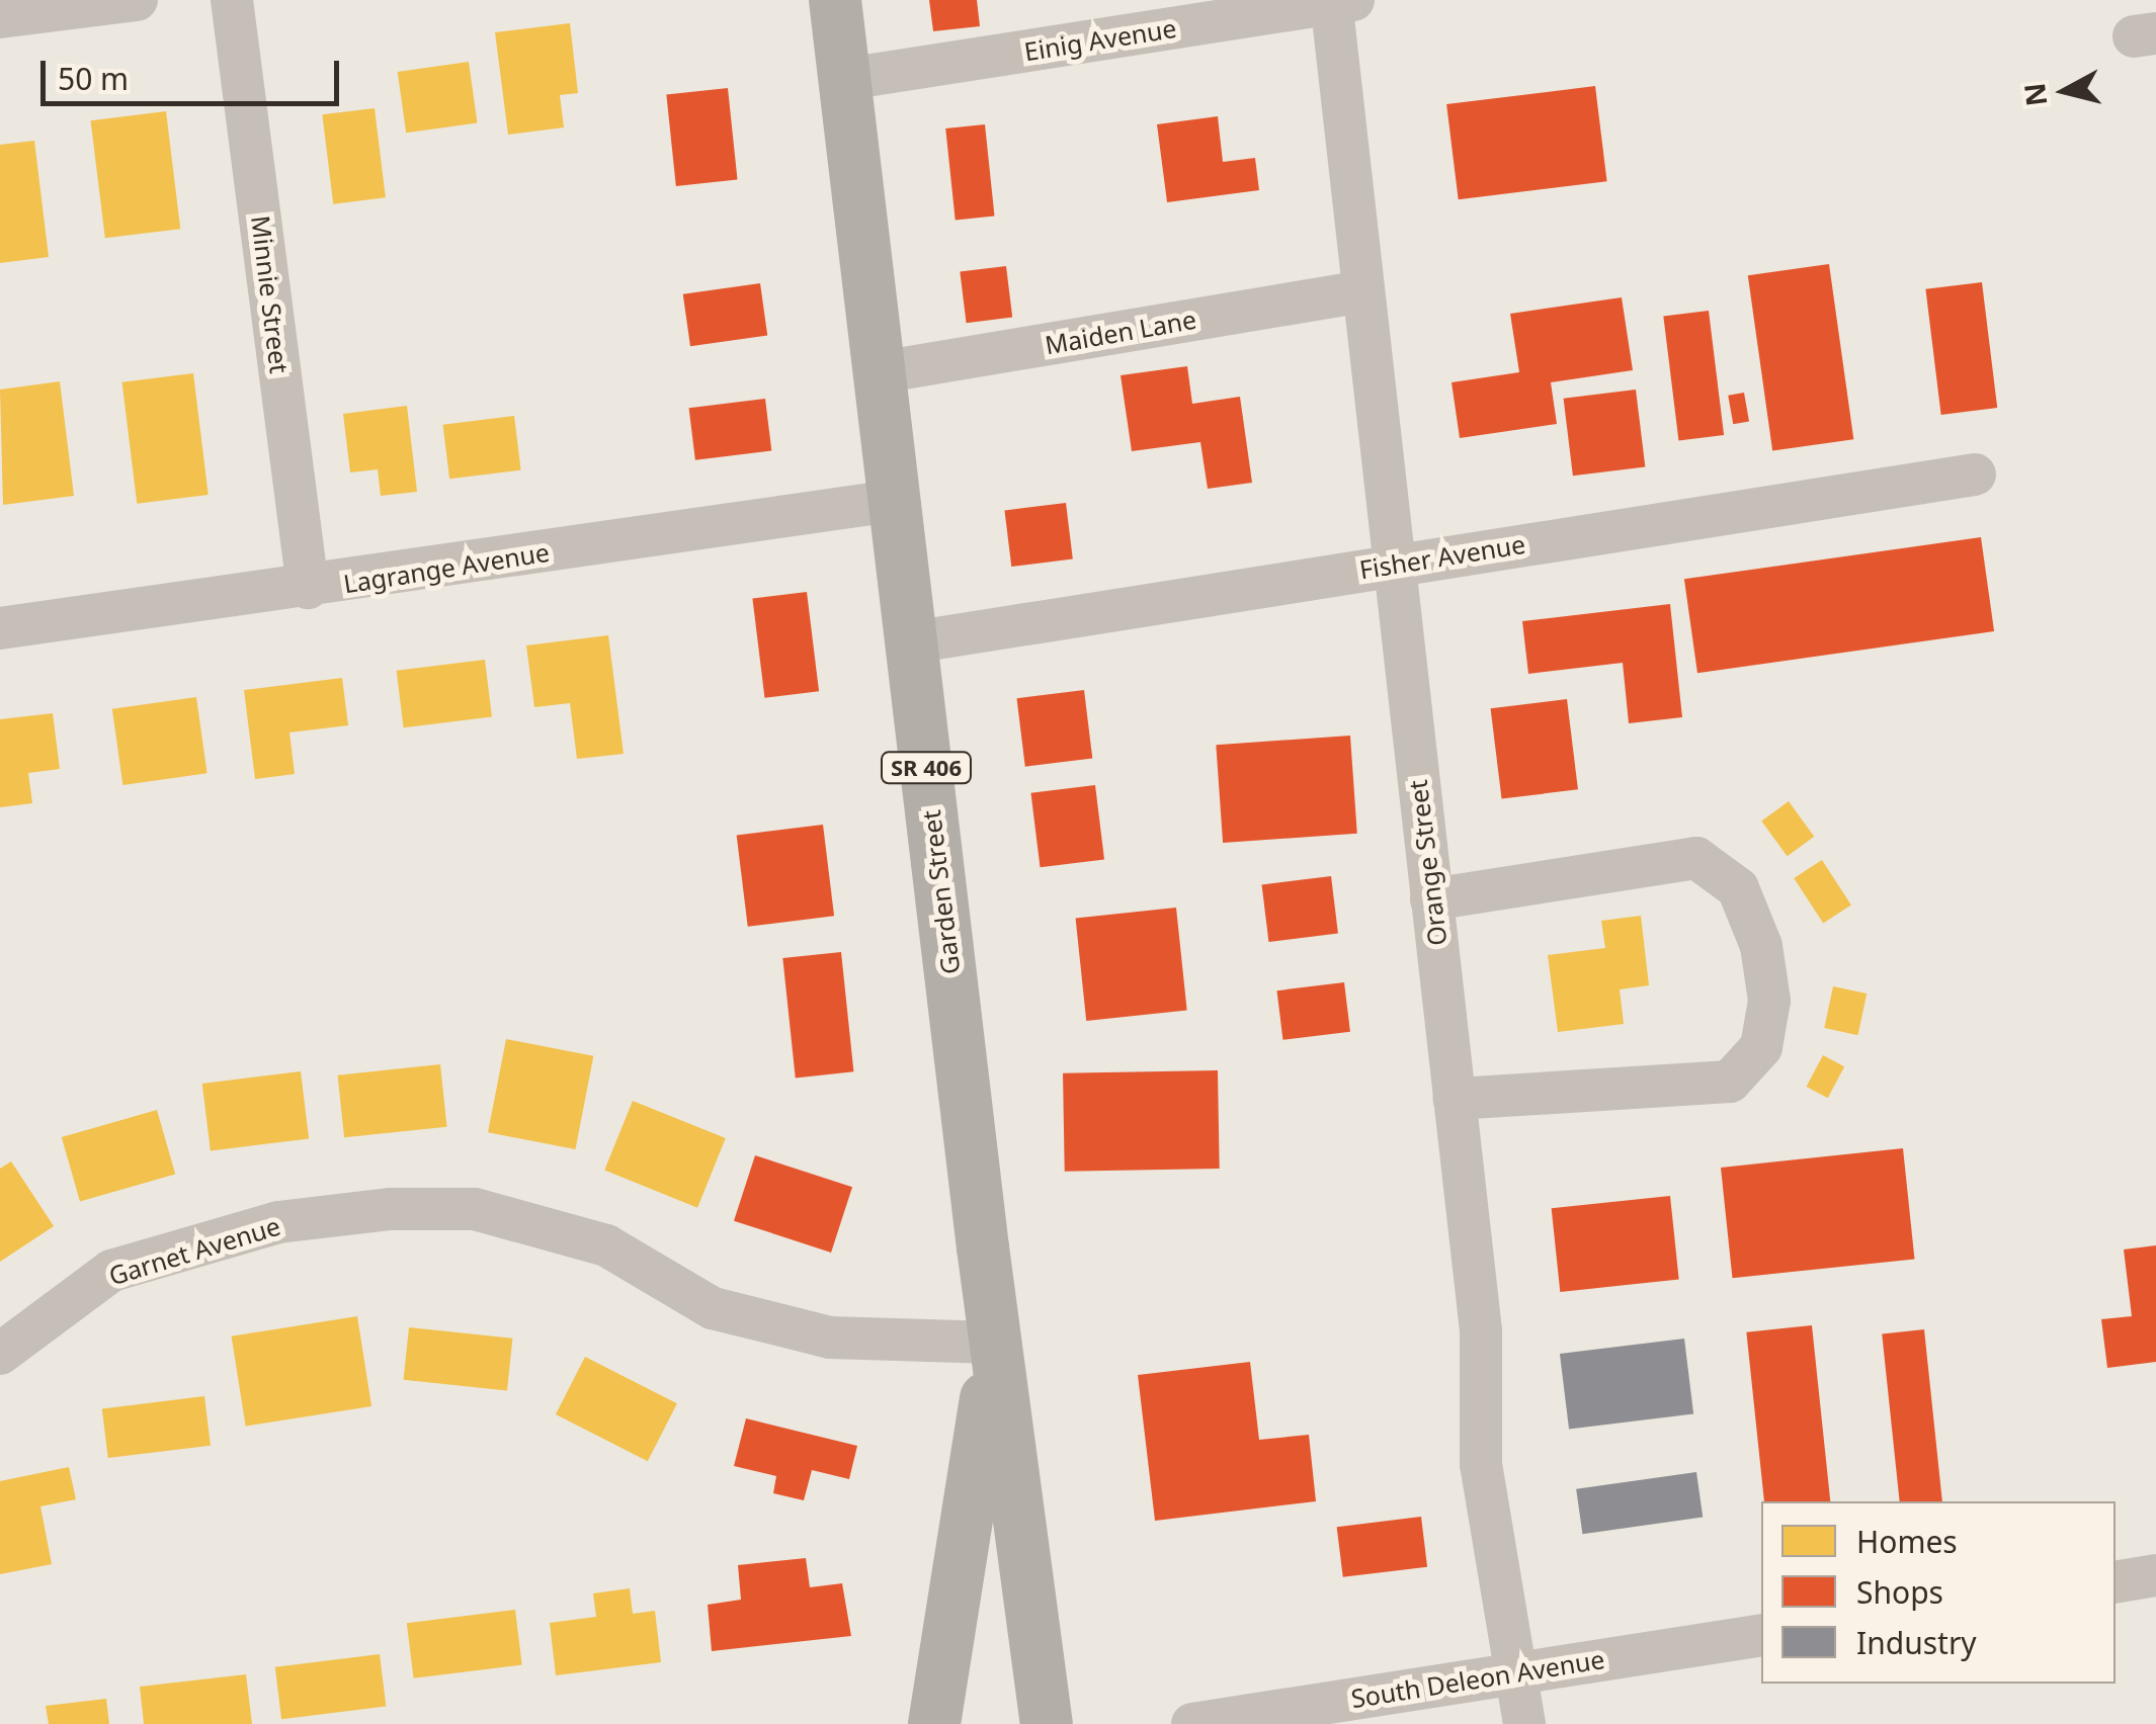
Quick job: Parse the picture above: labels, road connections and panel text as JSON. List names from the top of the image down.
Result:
{
  "streets": {
    "main road": ["SR 406", "Garden Street"],
    "street": [
      "Einig Avenue",
      "Minnie Street",
      "Maiden Lane",
      "Fisher Avenue",
      "Lagrange Avenue",
      "Orange Street",
      "Garnet Avenue",
      "South Deleon Avenue"
    ]
  },
  "crossings": [
    ["Einig Avenue", "Orange Street"],
    ["Einig Avenue", "Garden Street"],
    ["Minnie Street", "Lagrange Avenue"],
    ["Maiden Lane", "Orange Street"],
    ["Maiden Lane", "Garden Street"],
    ["Fisher Avenue", "Orange Street"],
    ["Fisher Avenue", "Garden Street"],
    ["Lagrange Avenue", "Garden Street"],
    ["Orange Street", "South Deleon Avenue"],
    ["Garden Street", "Garnet Avenue"]
  ],
  "legend": ["Homes", "Shops", "Industry"],
  "scale_bar": "50 m",
  "north": "left"
}
